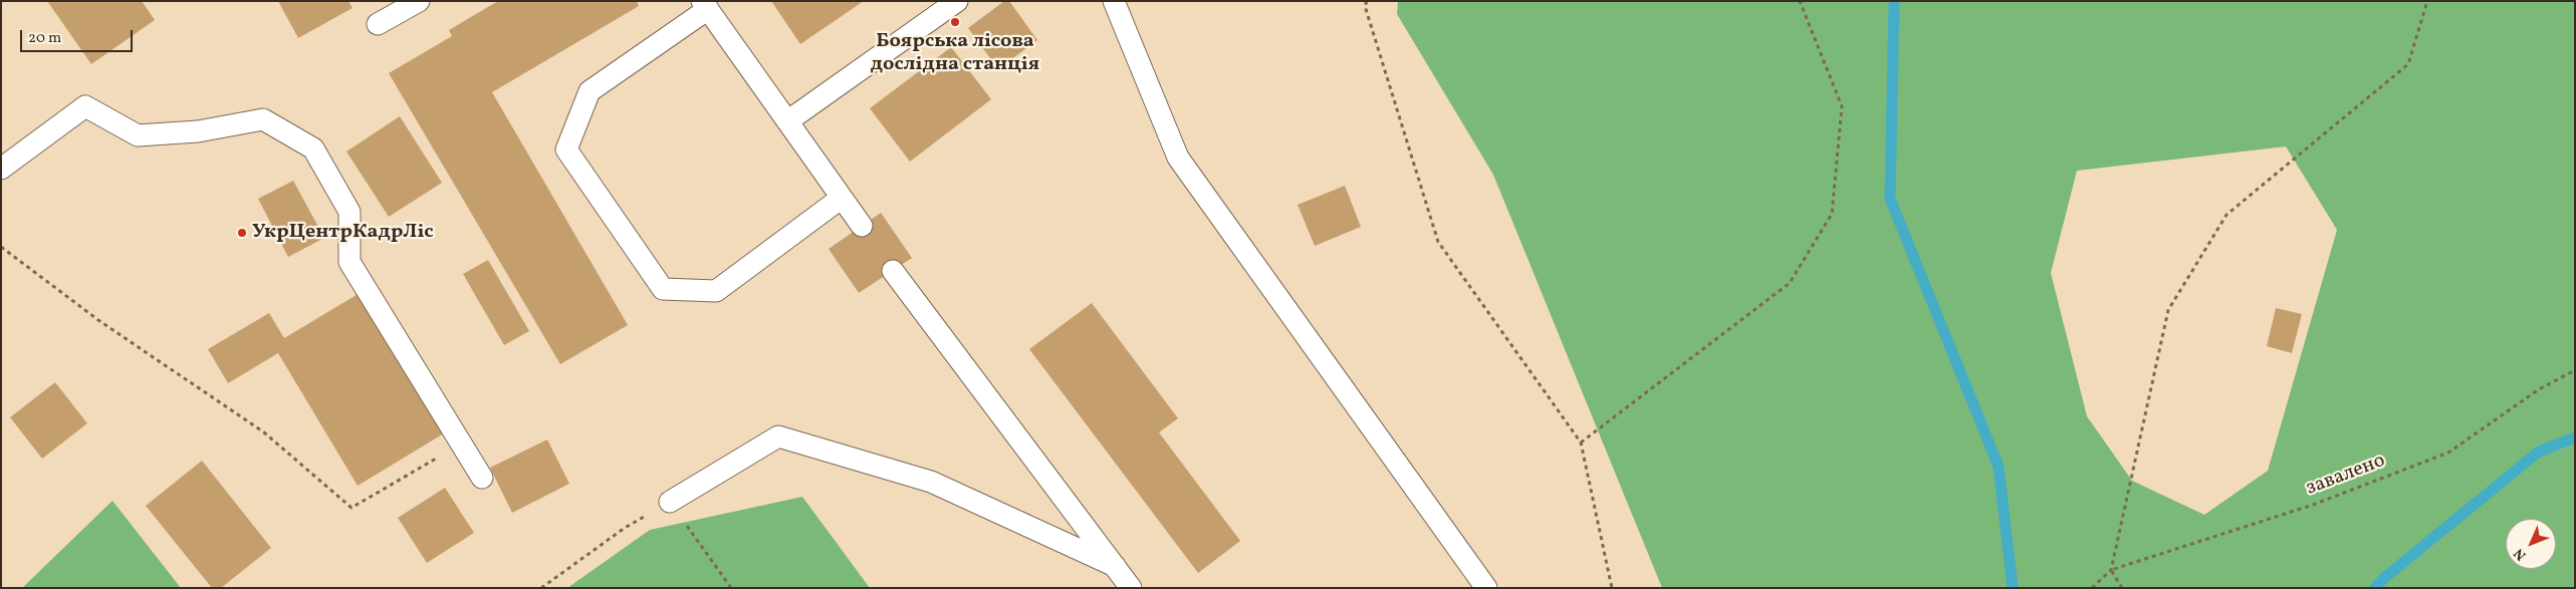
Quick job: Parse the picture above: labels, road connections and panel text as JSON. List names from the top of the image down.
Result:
{
  "streets": {
    "path": ["завалено"]
  },
  "places": ["Боярська лісова дослідна станція", "УкрЦентрКадрЛіс"],
  "scale_bar": "20 m",
  "north": "bottom left"
}
